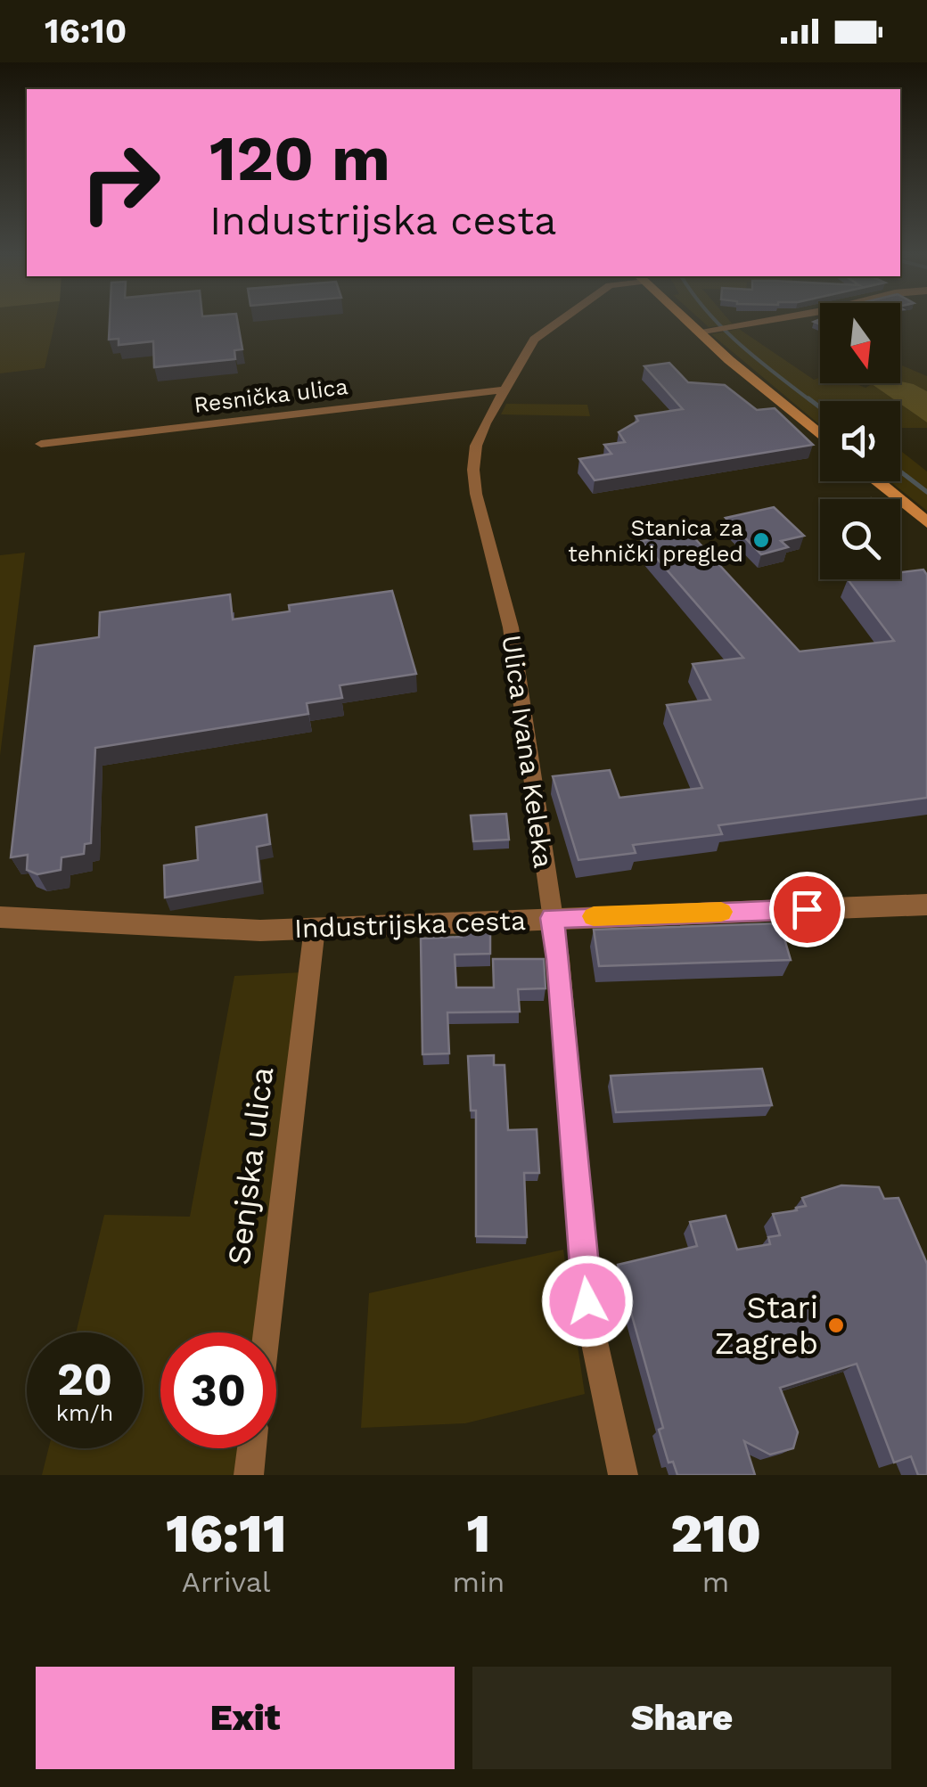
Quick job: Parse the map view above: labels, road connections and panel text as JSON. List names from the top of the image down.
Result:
{
  "streets": {
    "street": [
      "Resnička ulica",
      "Ulica Ivana Keleka",
      "Industrijska cesta",
      "Senjska ulica"
    ]
  },
  "crossings": [
    ["Resnička ulica", "Ulica Ivana Keleka"],
    ["Ulica Ivana Keleka", "Industrijska cesta"],
    ["Industrijska cesta", "Senjska ulica"]
  ],
  "places": ["Stanica za tehnički pregled", "Stari Zagreb"],
  "north": "bottom",
  "page": {
    "status": "16:10",
    "turn": ["120 m", "Industrijska cesta"],
    "speed": "20 km/h",
    "limit": "30",
    "eta": [
      "16:11",
      "Arrival",
      "1",
      "min",
      "210",
      "m"
    ],
    "buttons": ["Exit", "Share"]
  }
}
